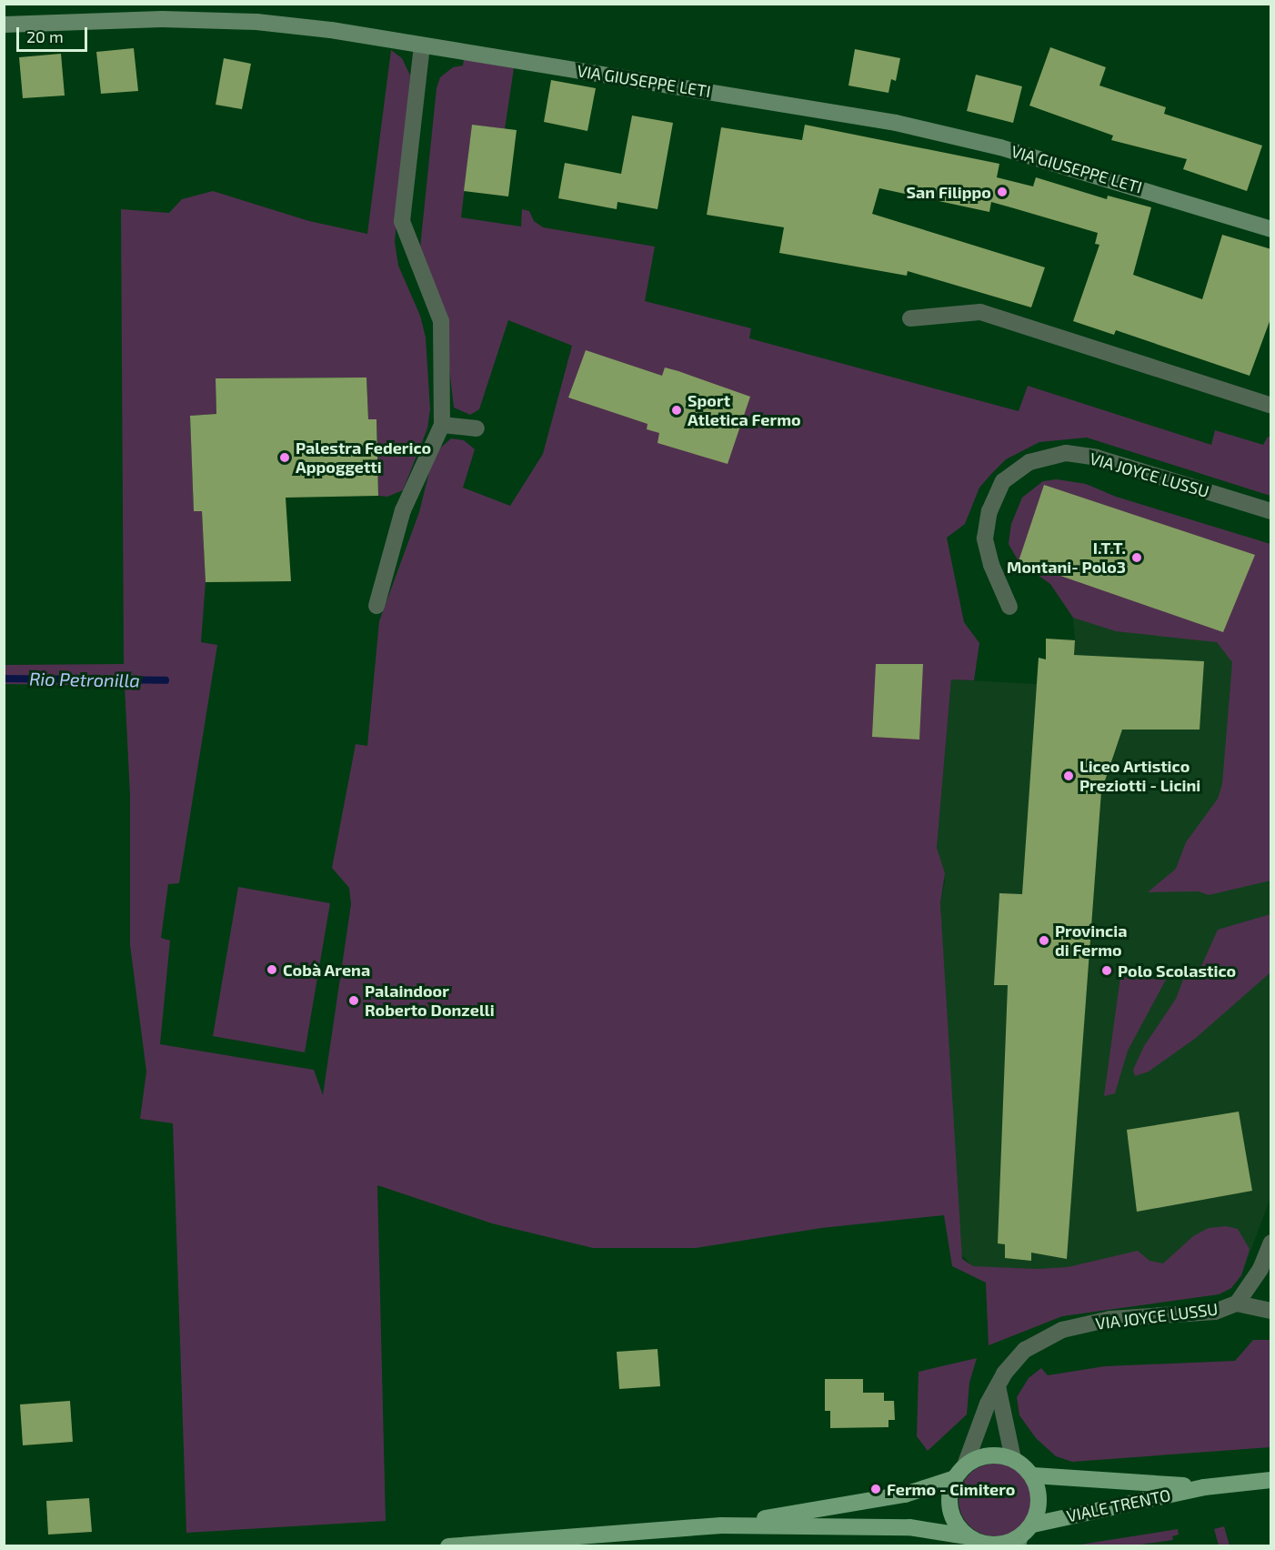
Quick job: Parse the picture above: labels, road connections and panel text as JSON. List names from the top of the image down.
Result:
{
  "streets": {
    "main road": ["VIA GIUSEPPE LETI", "VIALE TRENTO"],
    "street": ["VIA JOYCE LUSSU"]
  },
  "crossings": [
    ["VIA JOYCE LUSSU", "VIALE TRENTO"]
  ],
  "water": ["Rio Petronilla"],
  "places": [
    "San Filippo",
    "Sport Atletica Fermo",
    "Palestra Federico Appoggetti",
    "I.T.T. Montani- Polo3",
    "Liceo Artistico Preziotti - Licini",
    "Provincia di Fermo",
    "Cobà Arena",
    "Polo Scolastico",
    "Palaindoor Roberto Donzelli",
    "Fermo - Cimitero"
  ],
  "scale_bar": "20 m"
}
